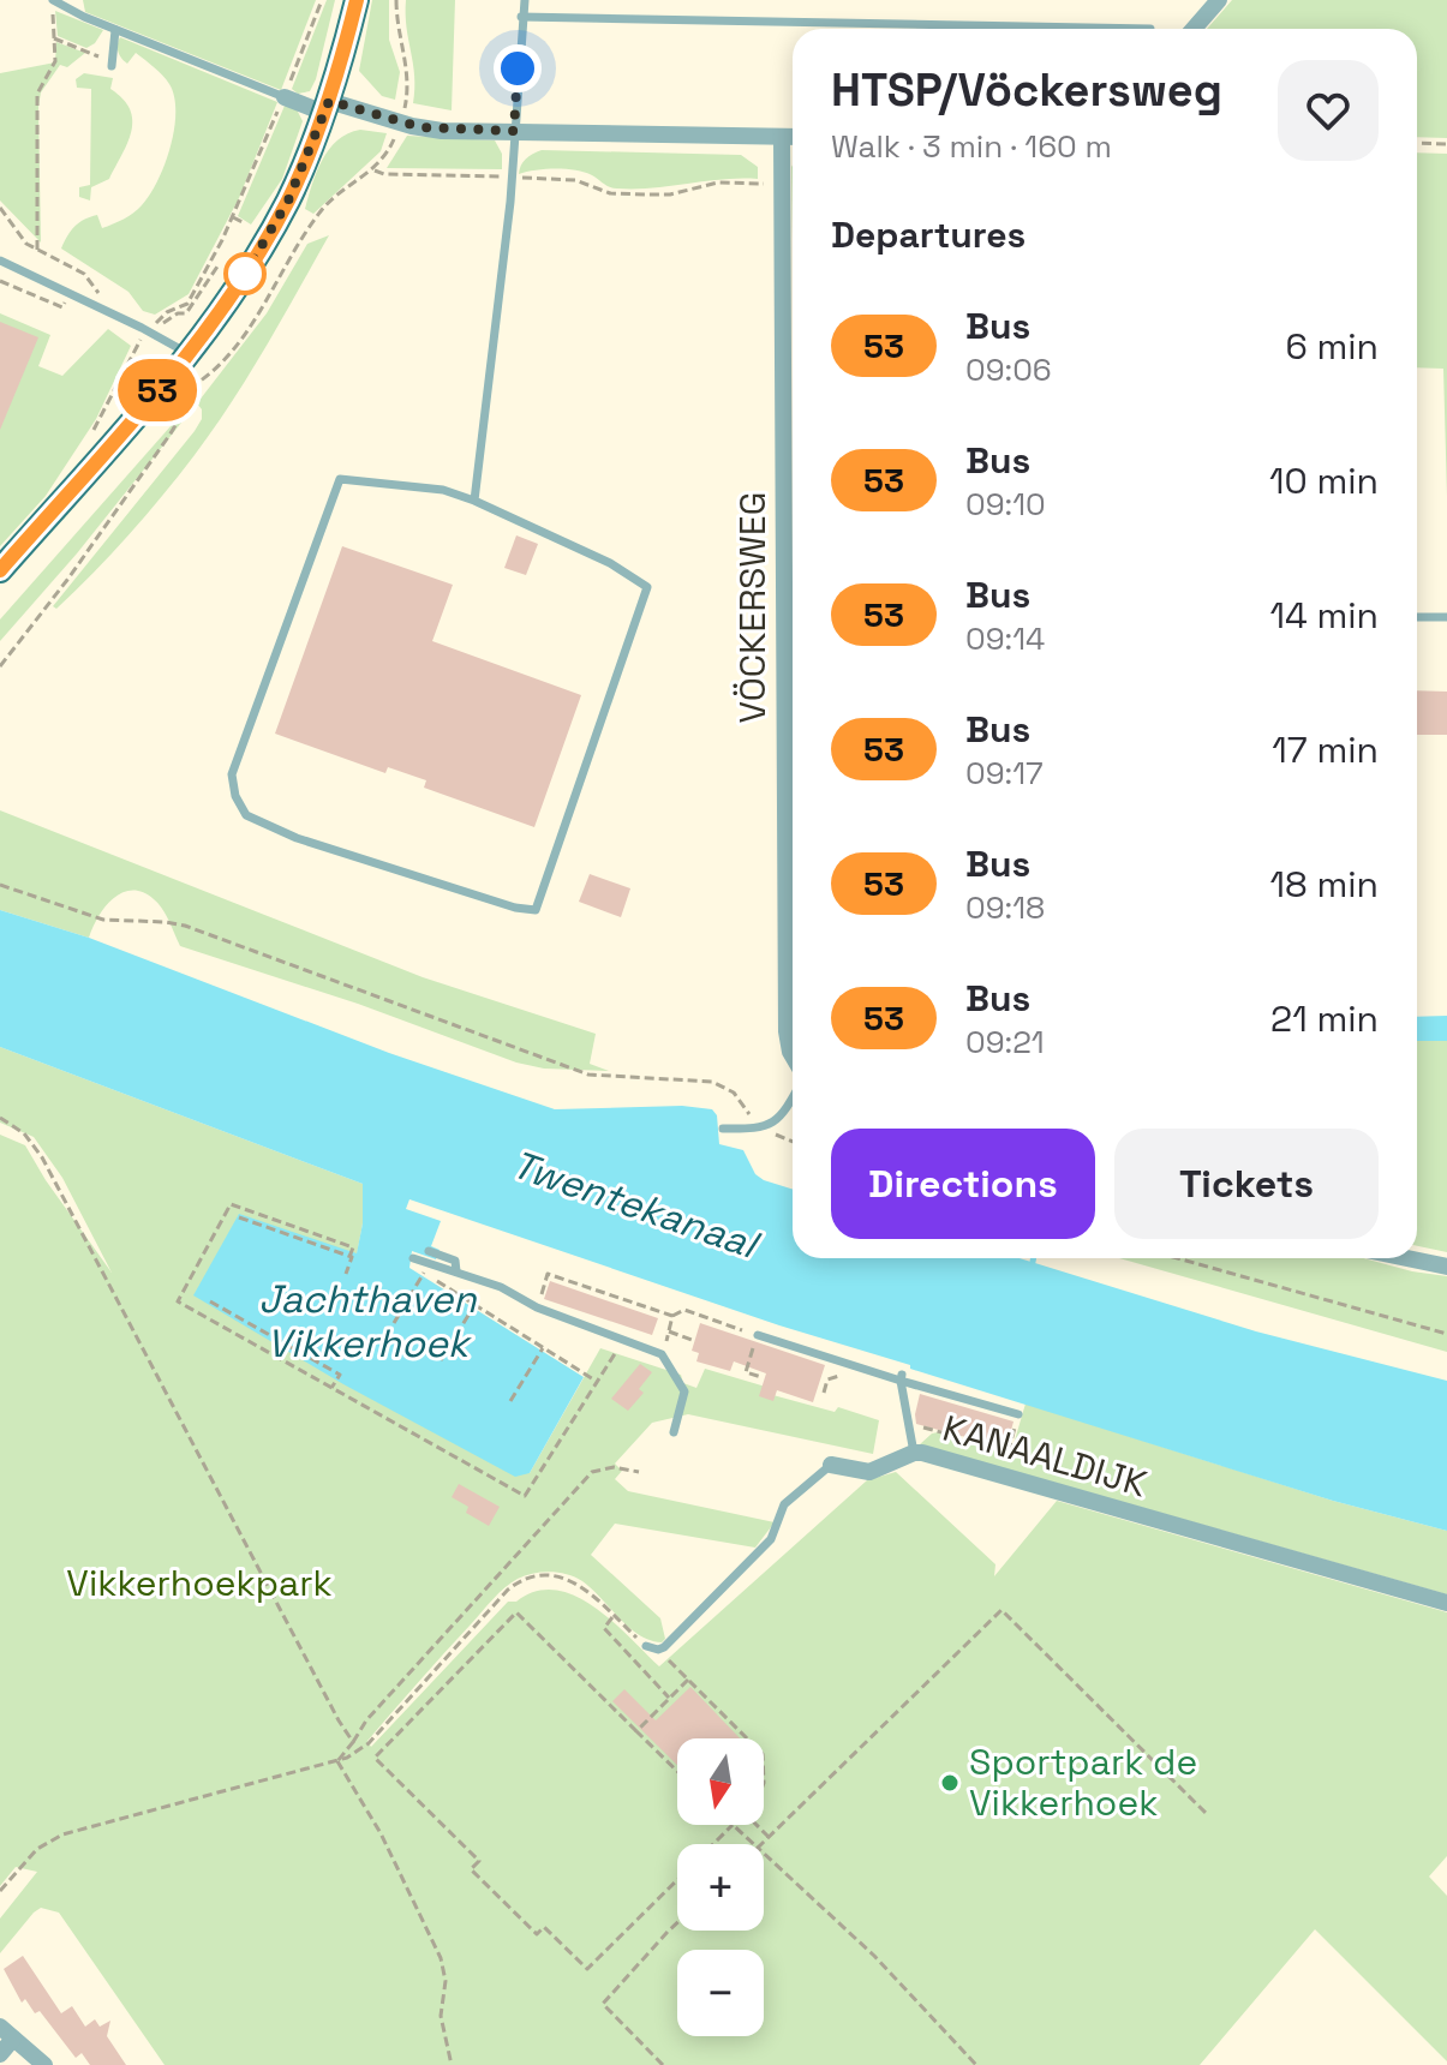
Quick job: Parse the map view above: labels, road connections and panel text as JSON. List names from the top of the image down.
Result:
{
  "streets": {
    "street": ["VÖCKERSWEG", "KANAALDIJK"]
  },
  "water": ["Twentekanaal", "Jachthaven Vikkerhoek"],
  "parks": ["Vikkerhoekpark"],
  "places": ["Sportpark de Vikkerhoek"],
  "lines": ["bus line 53"],
  "north": "bottom",
  "page": {
    "on_map": "53",
    "heading": [
      ["HTSP/Vöckersweg", "Walk · 3 min · 160 m"],
      "Departures"
    ],
    "list": [
      {
        "mark": "53",
        "name": "Bus",
        "note": "09:06",
        "value": "6 min"
      },
      {
        "mark": "53",
        "name": "Bus",
        "note": "09:10",
        "value": "10 min"
      },
      {
        "mark": "53",
        "name": "Bus",
        "note": "09:14",
        "value": "14 min"
      },
      {
        "mark": "53",
        "name": "Bus",
        "note": "09:17",
        "value": "17 min"
      },
      {
        "mark": "53",
        "name": "Bus",
        "note": "09:18",
        "value": "18 min"
      },
      {
        "mark": "53",
        "name": "Bus",
        "note": "09:21",
        "value": "21 min"
      }
    ],
    "buttons": ["Directions", "Tickets"],
    "map_buttons": ["+", "−"]
  }
}
